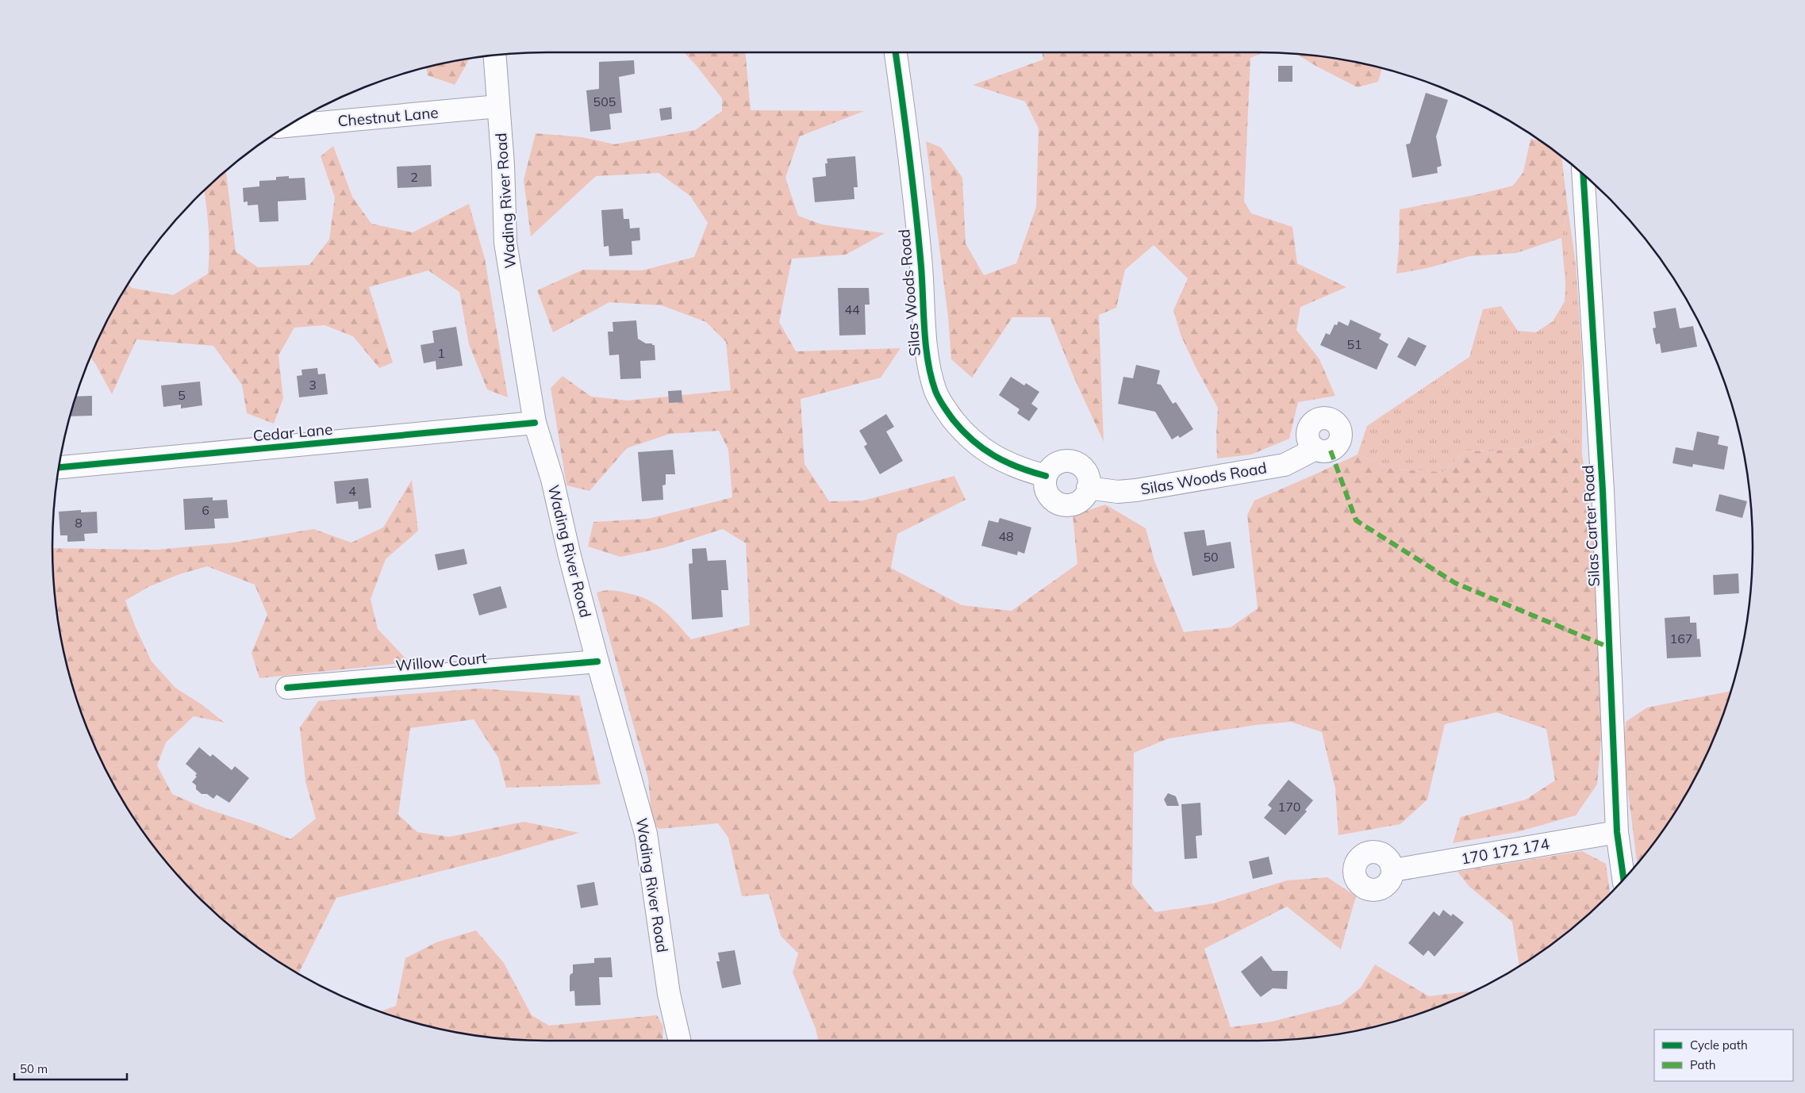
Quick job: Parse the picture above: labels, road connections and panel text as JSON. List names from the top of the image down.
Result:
{
  "streets": {
    "street": [
      "Chestnut Lane",
      "Wading River Road",
      "Silas Woods Road",
      "Cedar Lane",
      "Silas Carter Road",
      "Willow Court",
      "170 172 174"
    ]
  },
  "crossings": [
    ["Chestnut Lane", "Wading River Road"],
    ["Wading River Road", "Cedar Lane"],
    ["Wading River Road", "Willow Court"],
    ["Silas Carter Road", "170 172 174"]
  ],
  "house_numbers": [
    "505",
    "2",
    "44",
    "51",
    "1",
    "3",
    "5",
    "4",
    "6",
    "8",
    "48",
    "50",
    "167",
    "170"
  ],
  "legend": ["Cycle path", "Path"],
  "scale_bar": "50 m"
}
